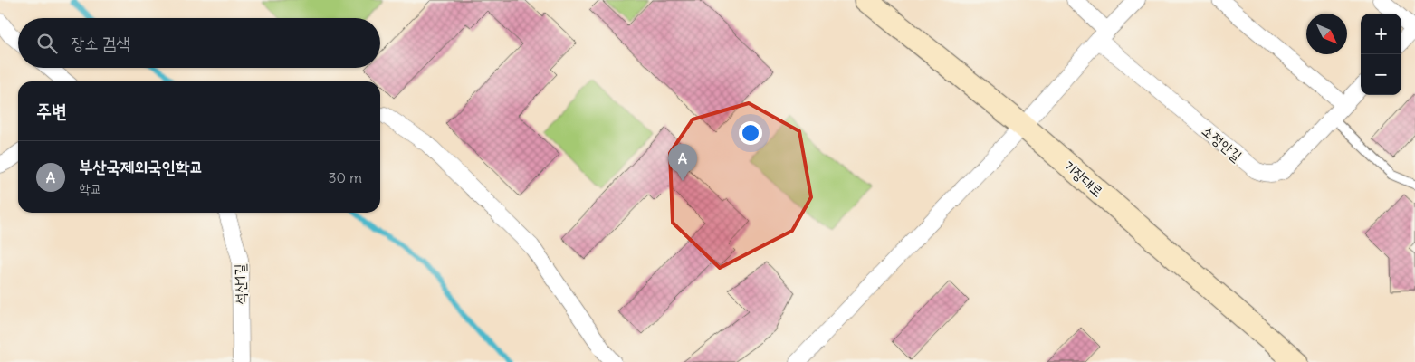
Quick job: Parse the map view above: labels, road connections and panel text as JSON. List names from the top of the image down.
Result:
{
  "streets": {
    "main road": ["기장대로"],
    "street": ["소정안길", "석산1길"]
  },
  "north": "bottom right",
  "page": {
    "map_buttons": ["+", "−"],
    "search": "장소 검색",
    "heading": "주변",
    "list": [
      {
        "mark": "A",
        "name": "부산국제외국인학교",
        "note": "학교",
        "value": "30 m"
      }
    ],
    "pins": "A"
  }
}
